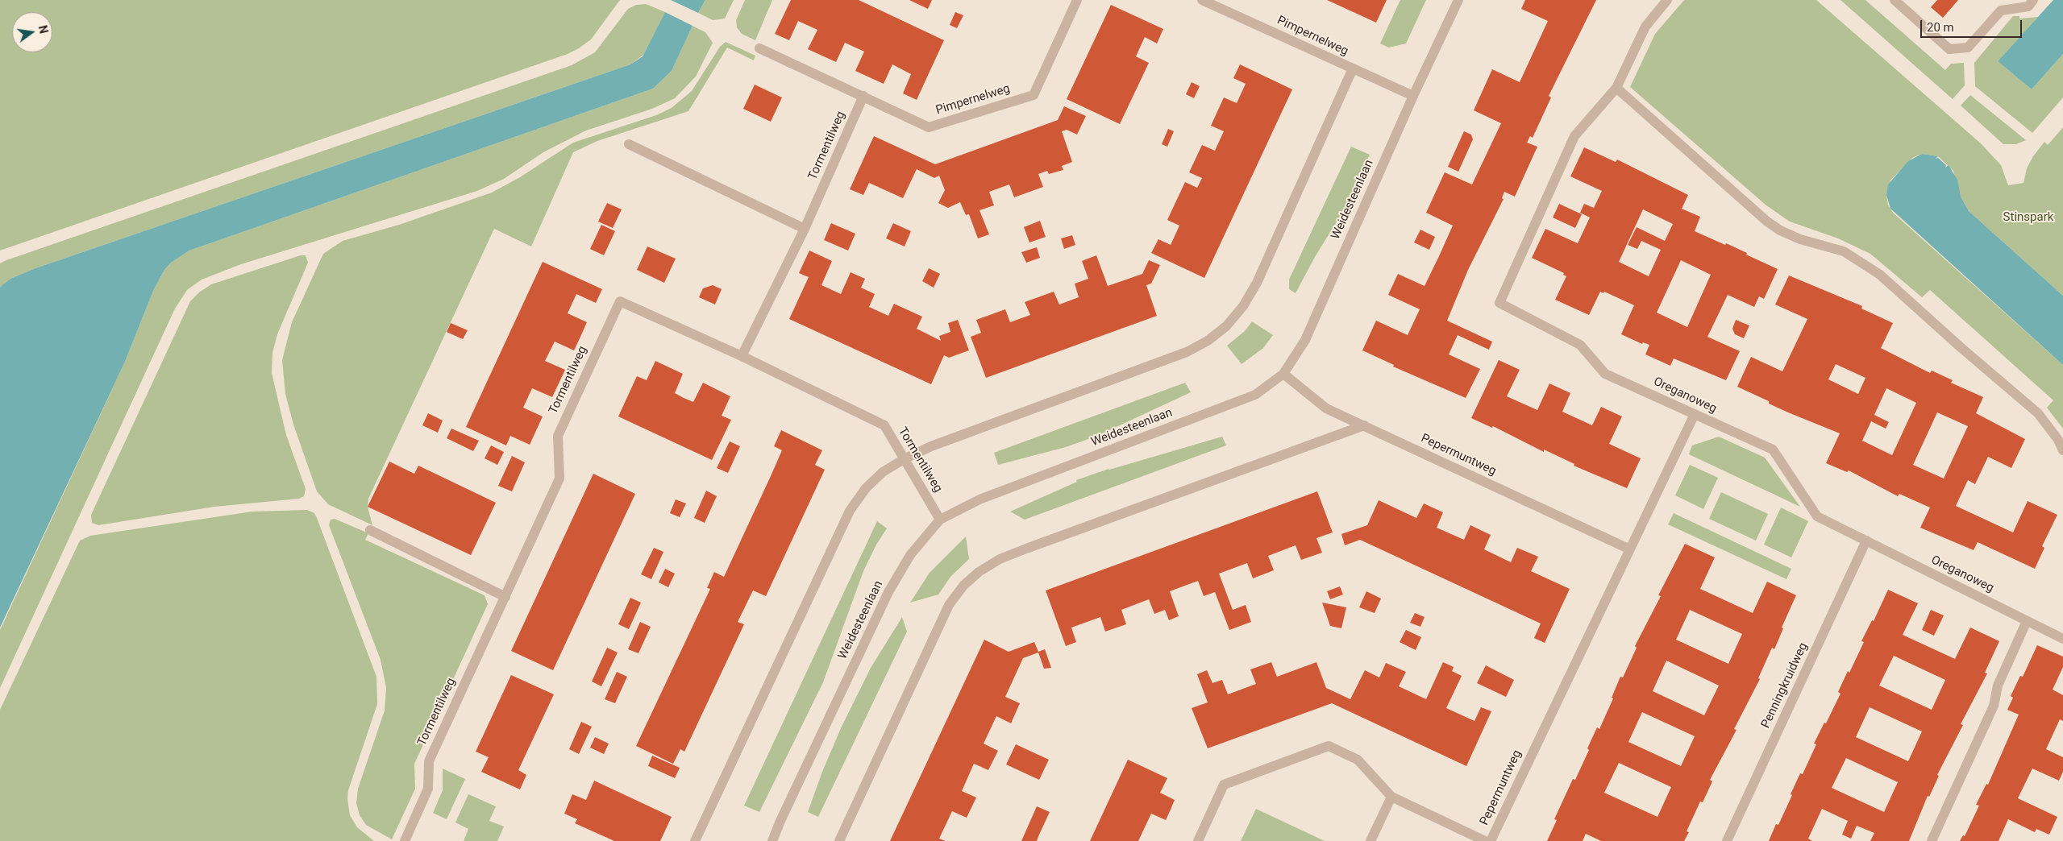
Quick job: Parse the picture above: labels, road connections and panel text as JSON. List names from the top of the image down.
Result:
{
  "streets": {
    "street": [
      "Pimpernelweg",
      "Tormentilweg",
      "Weidesteenlaan",
      "Oreganoweg",
      "Pepermuntweg",
      "Penningkruidweg"
    ]
  },
  "crossings": [
    ["Pimpernelweg", "Tormentilweg"],
    ["Pimpernelweg", "Weidesteenlaan"],
    ["Tormentilweg", "Weidesteenlaan"],
    ["Weidesteenlaan", "Pepermuntweg"],
    ["Oreganoweg", "Pepermuntweg"],
    ["Oreganoweg", "Penningkruidweg"]
  ],
  "parks": ["Stinspark"],
  "scale_bar": "20 m",
  "north": "right"
}
